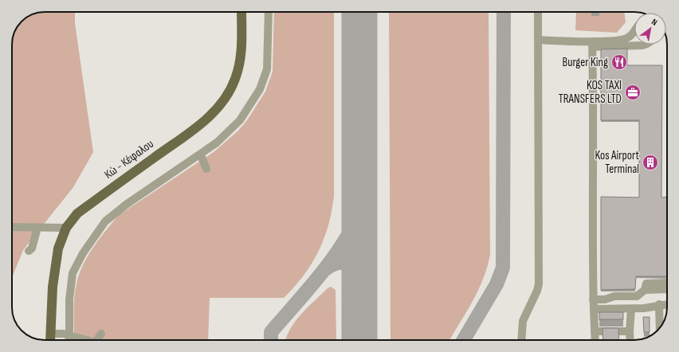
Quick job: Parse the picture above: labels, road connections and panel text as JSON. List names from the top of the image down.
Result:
{
  "streets": {
    "main road": ["Κώ - Κέφαλου"]
  },
  "places": {
    "restaurant": ["Burger King"],
    "office": ["KOS TAXI TRANSFERS LTD"],
    "building": ["Kos Airport Terminal"]
  },
  "north": "top right"
}
